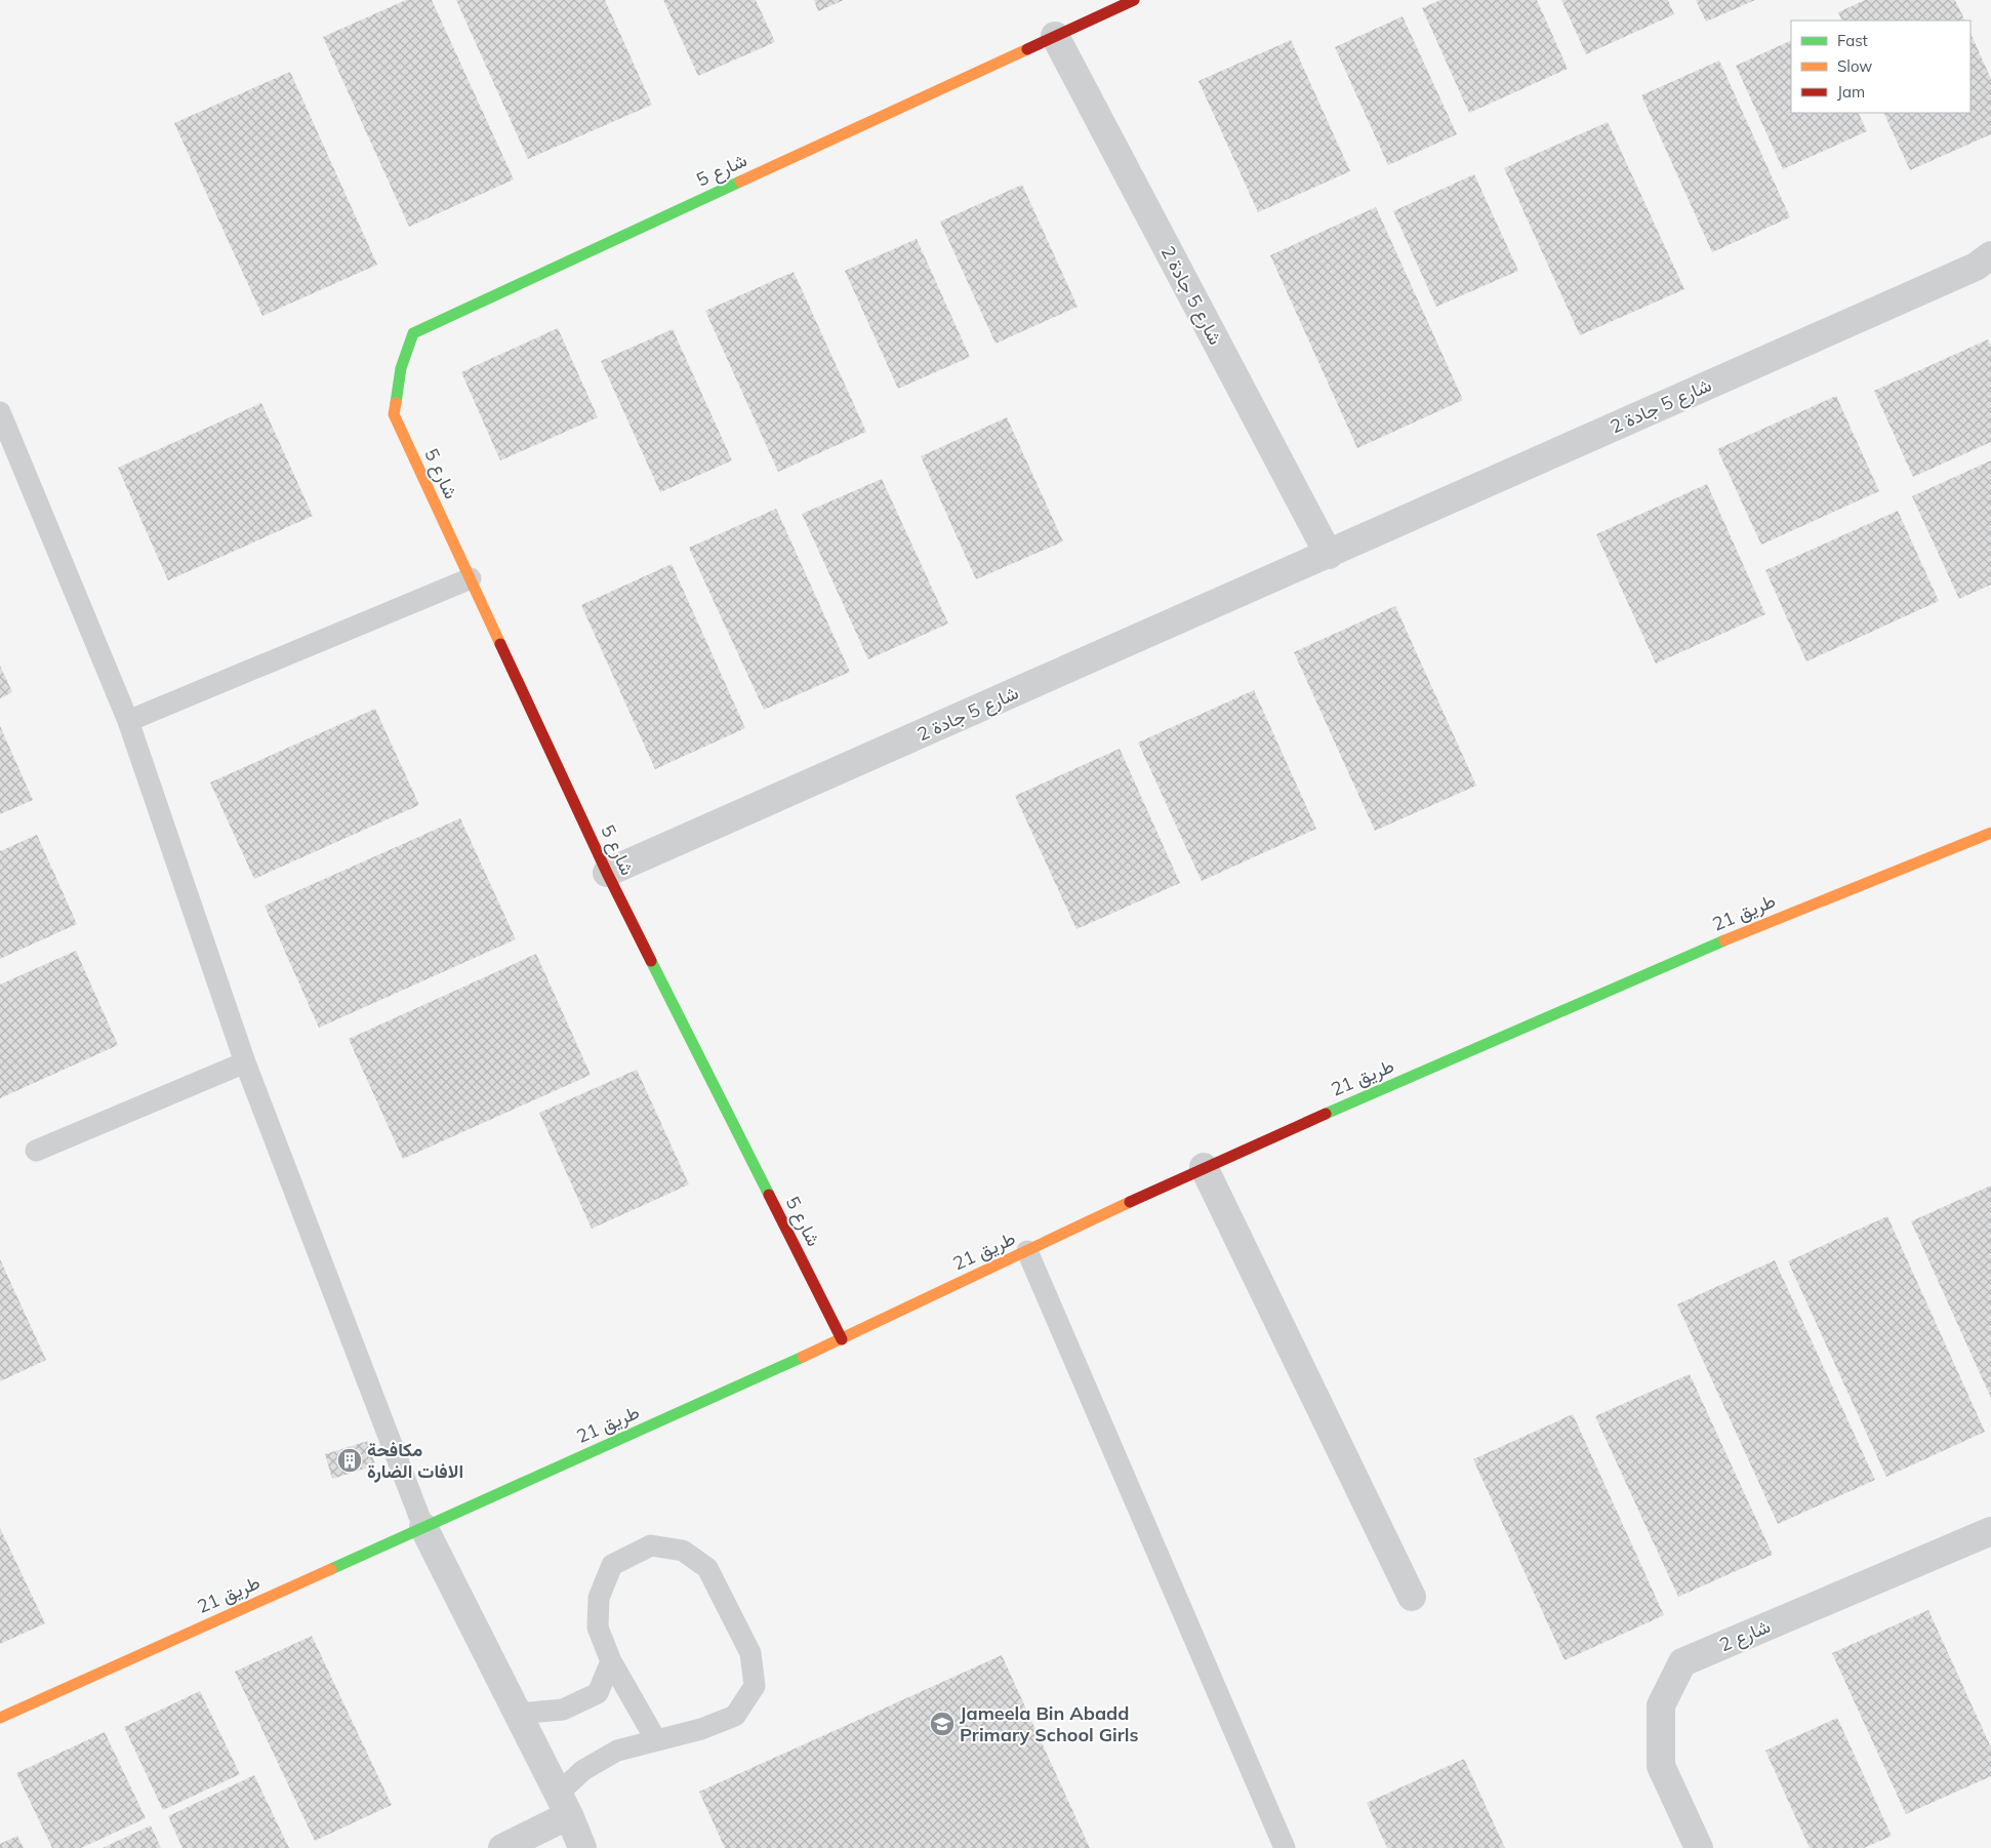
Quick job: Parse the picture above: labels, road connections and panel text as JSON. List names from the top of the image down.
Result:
{
  "streets": {
    "street": [
      "شارع 5",
      "شارع 5 جادة 2",
      "طريق 21",
      "شارع 2"
    ]
  },
  "crossings": [
    ["شارع 5", "شارع 5 جادة 2"],
    ["شارع 5", "طريق 21"]
  ],
  "places": {
    "building": ["مكافحة الافات الضارة"],
    "school or university": ["Jameela Bin Abadd Primary School Girls"]
  },
  "legend": ["Fast", "Slow", "Jam"]
}
